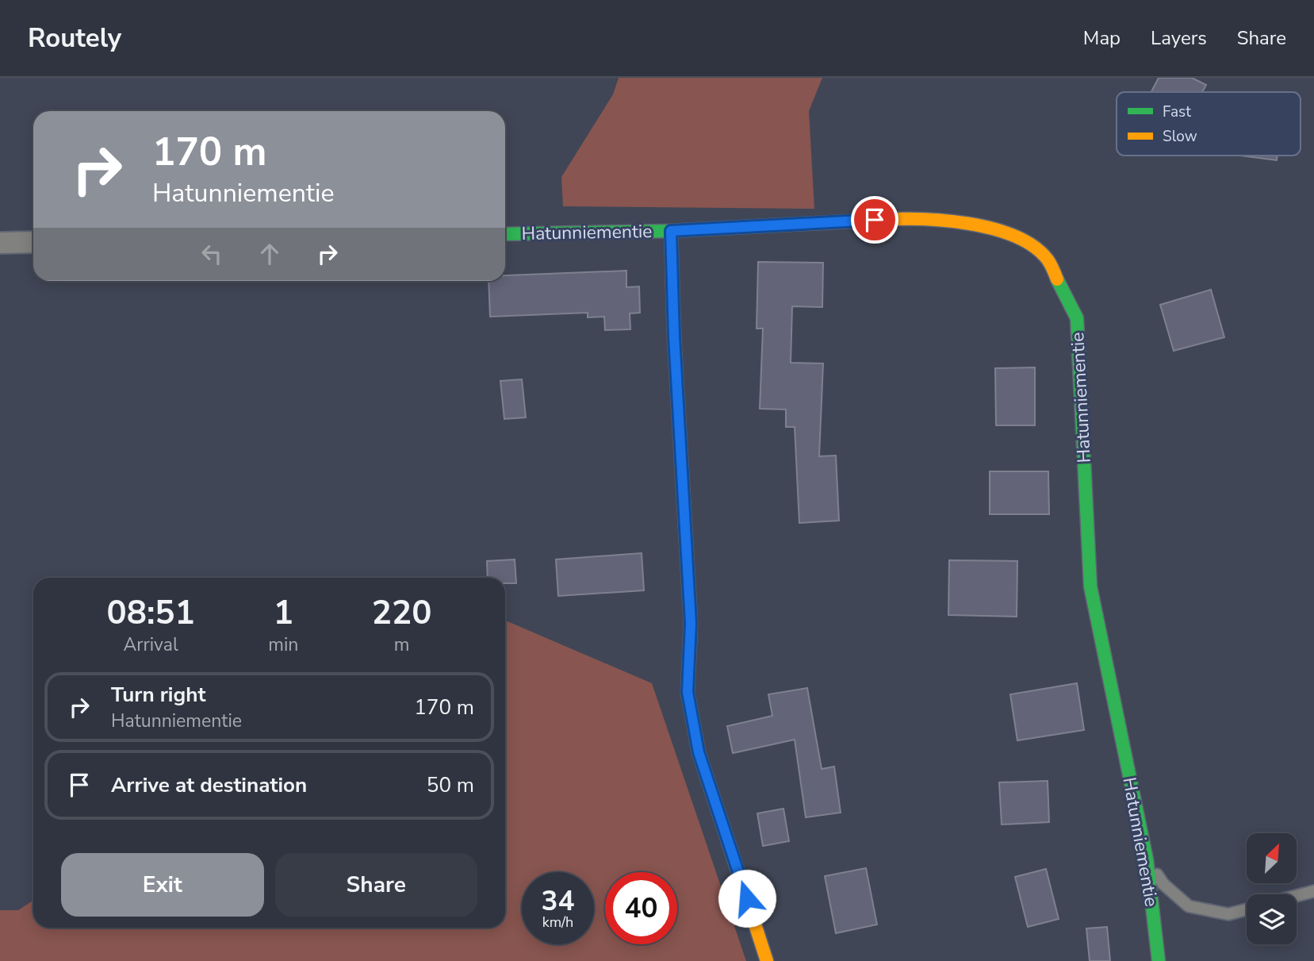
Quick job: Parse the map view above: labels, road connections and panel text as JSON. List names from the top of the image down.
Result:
{
  "streets": {
    "street": ["Hatunniementie"]
  },
  "legend": ["Fast", "Slow"],
  "north": "top right",
  "page": {
    "header": "Routely",
    "nav": ["Map", "Layers", "Share"],
    "turn": ["170 m", "Hatunniementie"],
    "eta": [
      "08:51",
      "Arrival",
      "1",
      "min",
      "220",
      "m"
    ],
    "list": [
      {
        "name": "Turn right",
        "note": "Hatunniementie",
        "value": "170 m"
      },
      {
        "name": "Arrive at destination",
        "value": "50 m"
      }
    ],
    "buttons": ["Exit", "Share"],
    "speed": "34 km/h",
    "limit": "40"
  }
}
